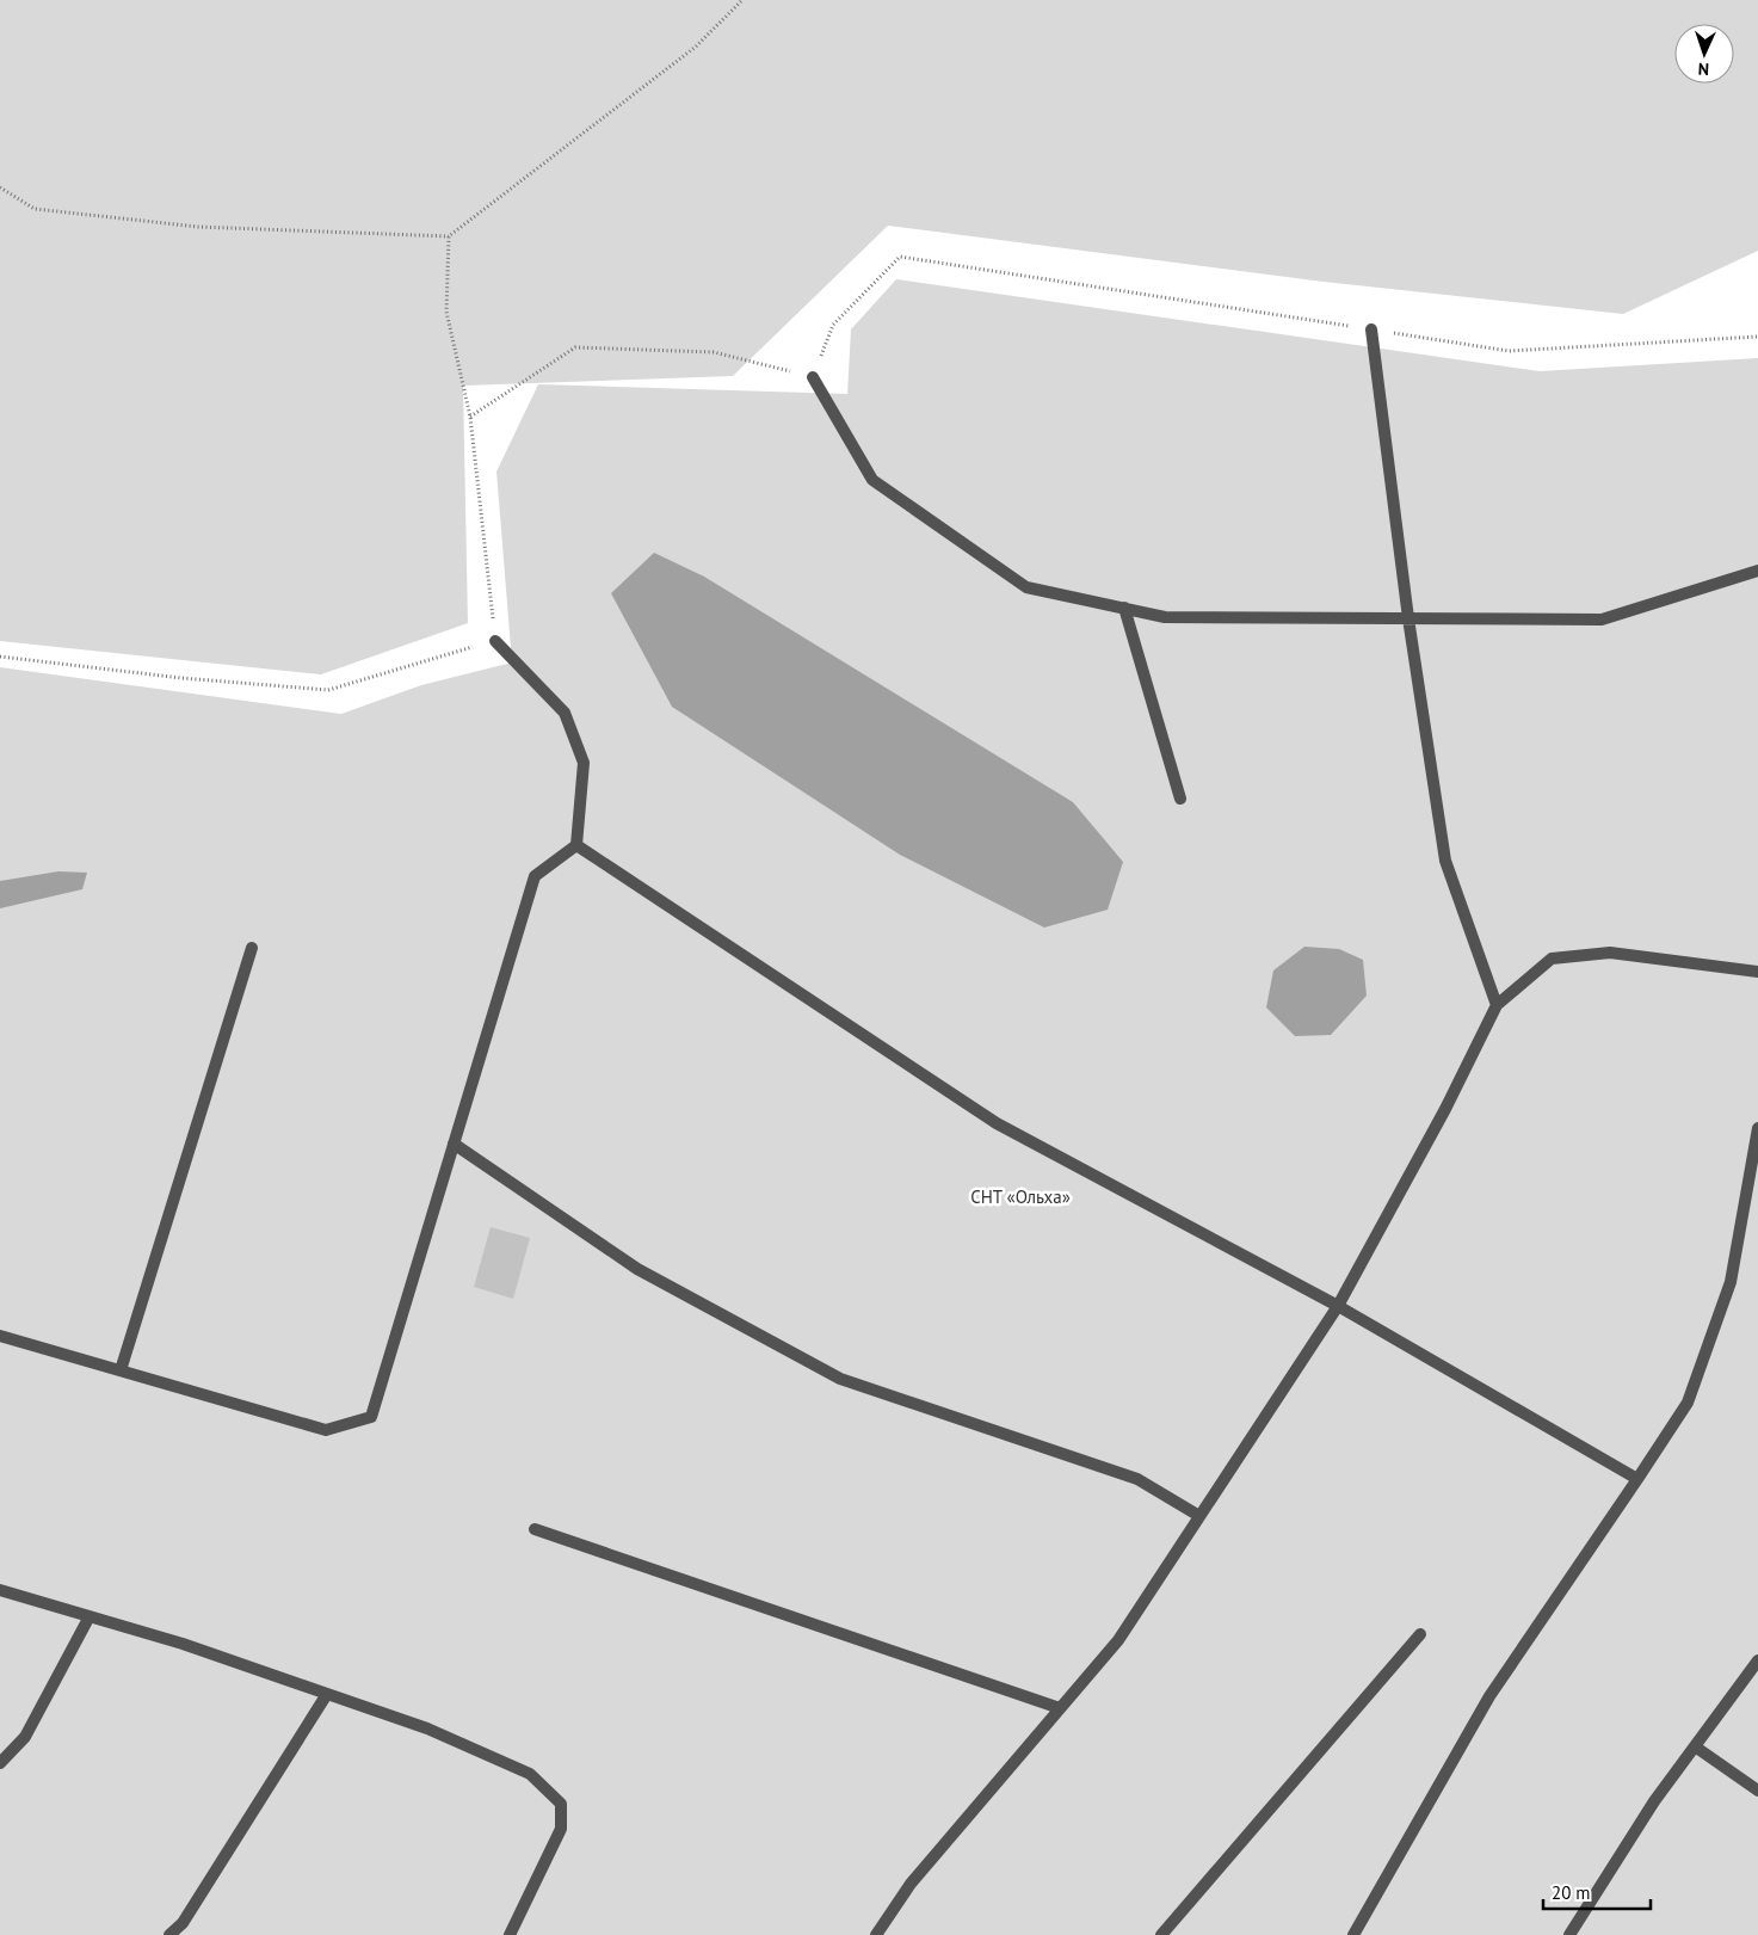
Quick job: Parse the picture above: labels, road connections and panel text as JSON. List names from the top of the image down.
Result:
{
  "parks": ["СНТ «Ольха»"],
  "scale_bar": "20 m",
  "north": "bottom"
}
